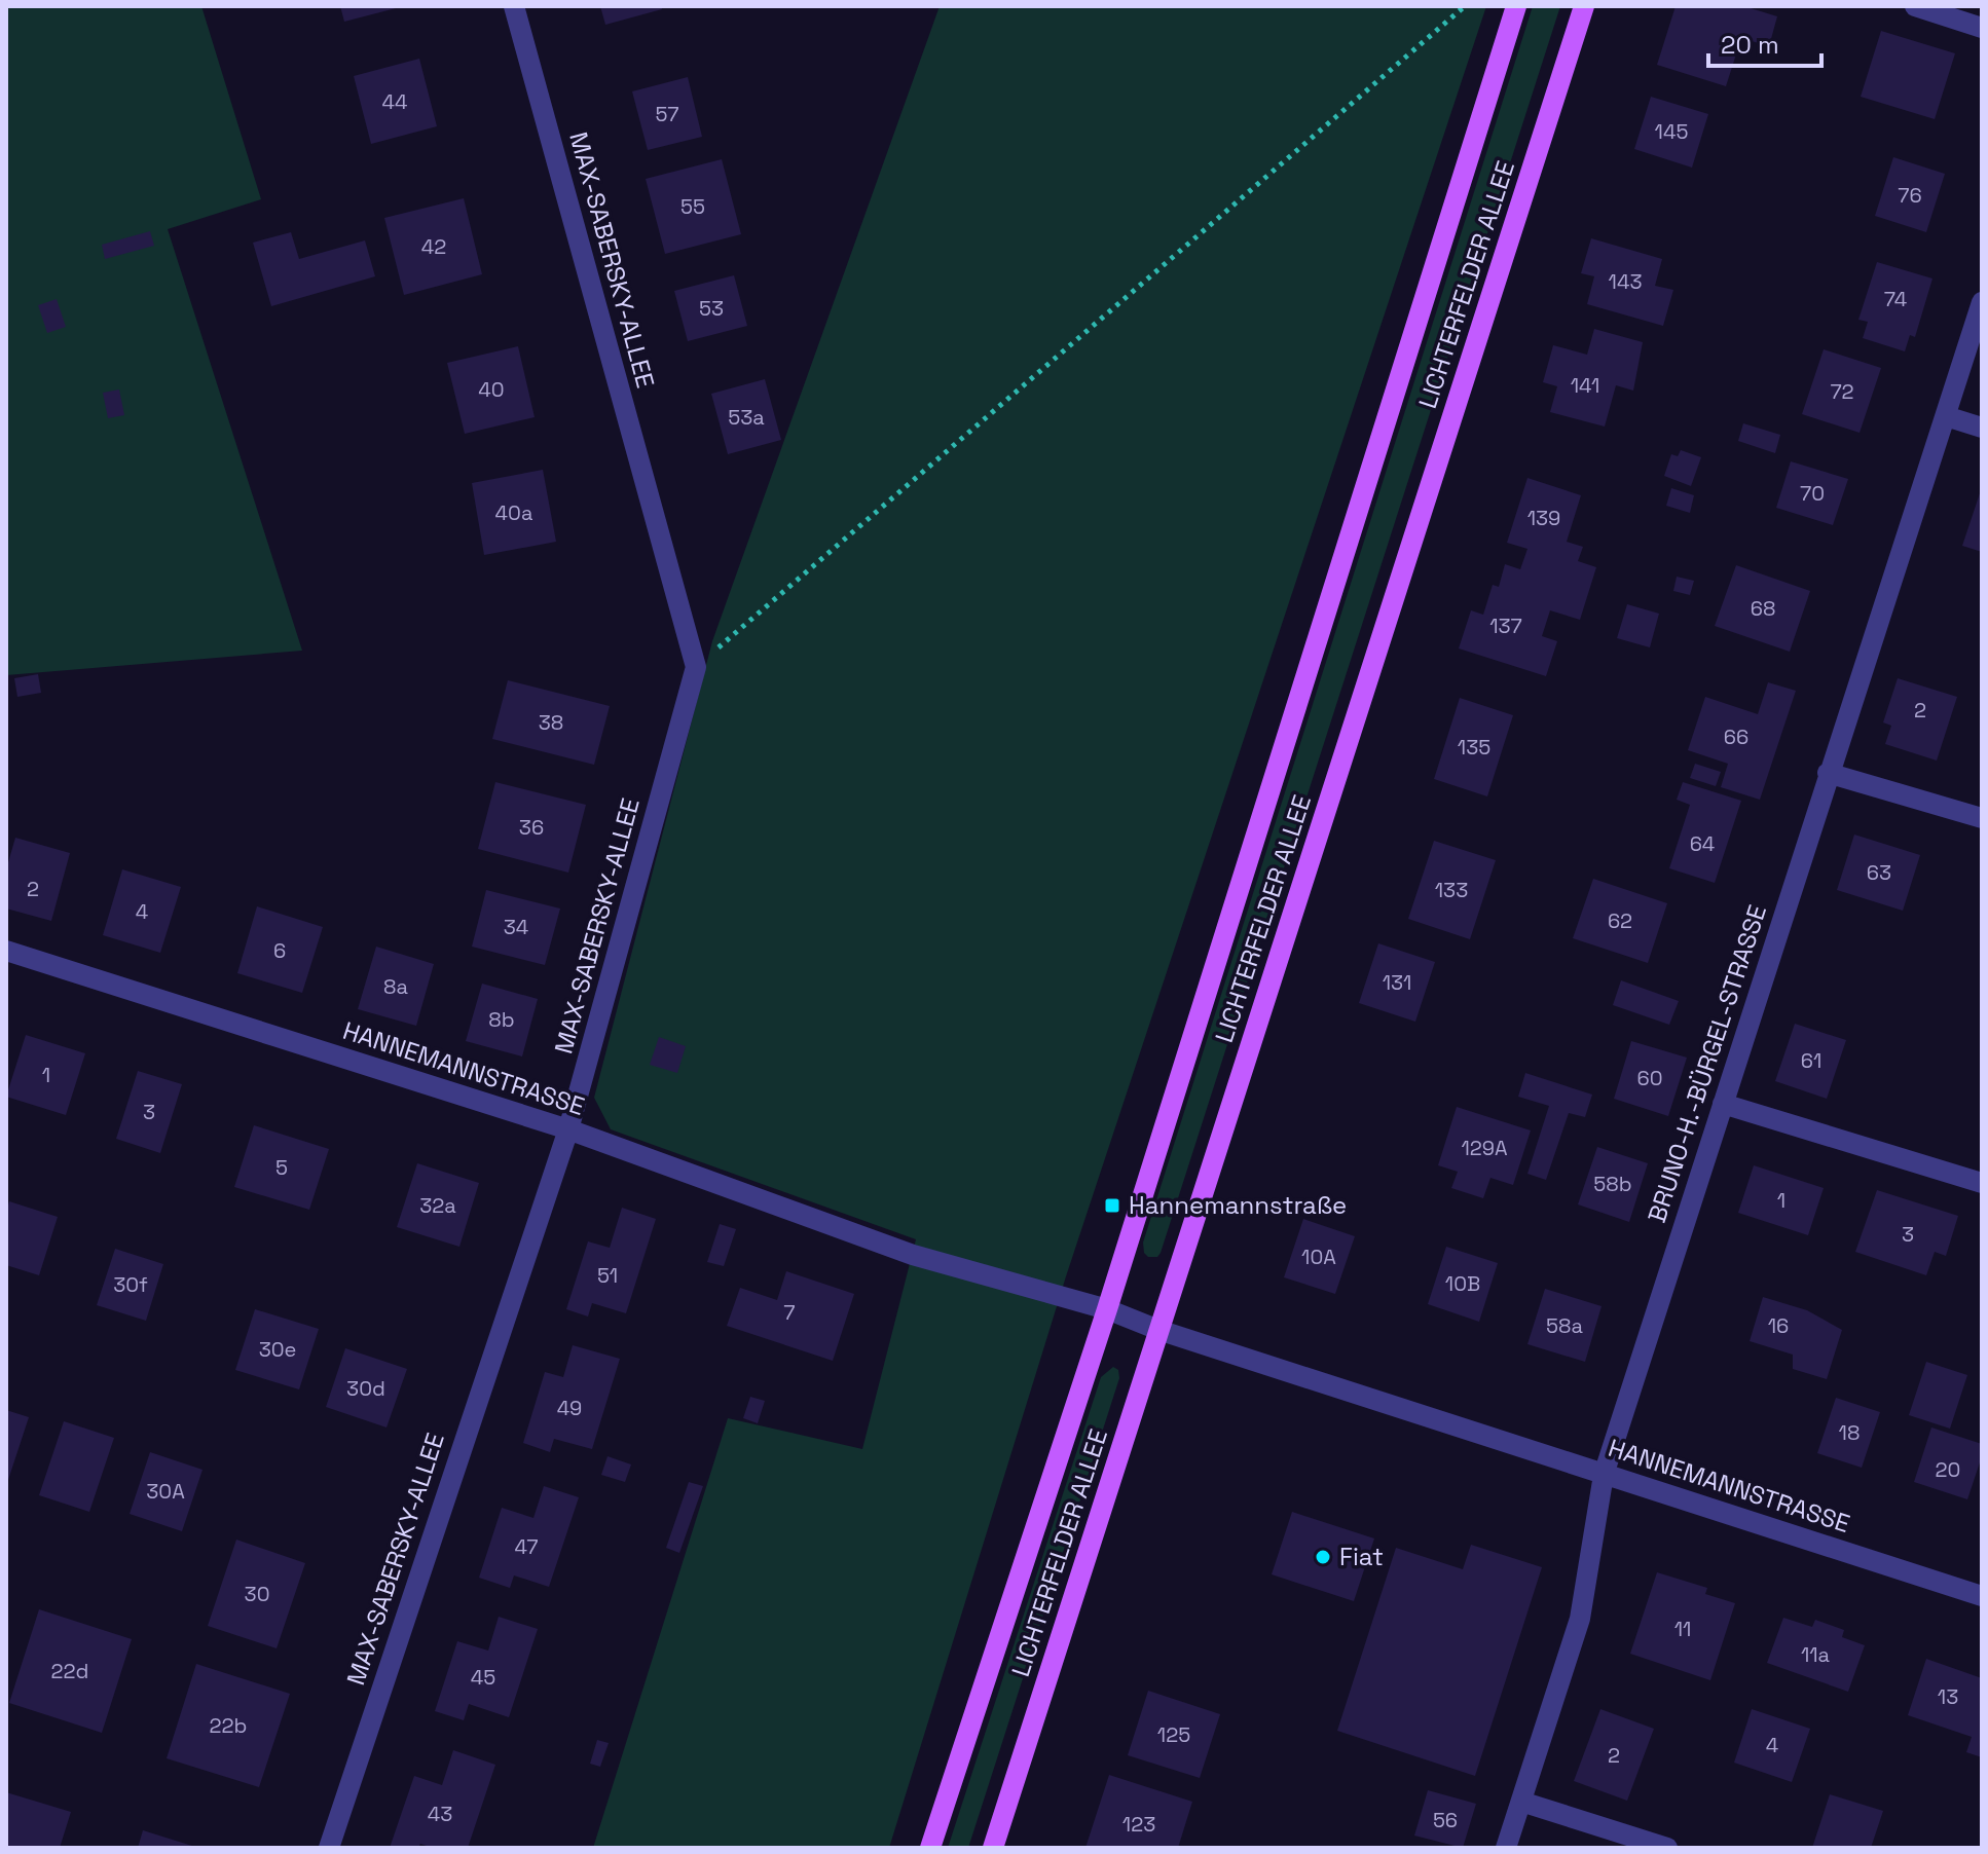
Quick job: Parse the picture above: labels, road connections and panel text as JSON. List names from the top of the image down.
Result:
{
  "streets": {
    "main road": ["LICHTERFELDER ALLEE"],
    "street": ["MAX-SABERSKY-ALLEE", "BRUNO-H.-BÜRGEL-STRASSE", "HANNEMANNSTRASSE"]
  },
  "crossings": [
    ["MAX-SABERSKY-ALLEE", "HANNEMANNSTRASSE"],
    ["LICHTERFELDER ALLEE", "HANNEMANNSTRASSE"],
    ["BRUNO-H.-BÜRGEL-STRASSE", "HANNEMANNSTRASSE"]
  ],
  "places": {
    "transit": ["Hannemannstraße"],
    "other": ["Fiat"]
  },
  "house_numbers": [
    "44",
    "57",
    "145",
    "76",
    "55",
    "42",
    "143",
    "74",
    "53",
    "141",
    "40",
    "72",
    "53a",
    "70",
    "40a",
    "139",
    "68",
    "137",
    "2",
    "38",
    "66",
    "135",
    "36",
    "64",
    "63",
    "2",
    "133",
    "4",
    "62",
    "34",
    "6",
    "131",
    "8a",
    "8b",
    "61",
    "1",
    "60",
    "3",
    "129A",
    "5",
    "58b",
    "1",
    "32a",
    "3",
    "10A",
    "51",
    "10B",
    "30f",
    "7",
    "58a",
    "16",
    "30e",
    "30d",
    "49",
    "18",
    "20",
    "30A",
    "47",
    "30",
    "11",
    "11a",
    "22d",
    "45",
    "13",
    "22b",
    "125",
    "4",
    "2",
    "43",
    "56",
    "123"
  ],
  "scale_bar": "20 m"
}
